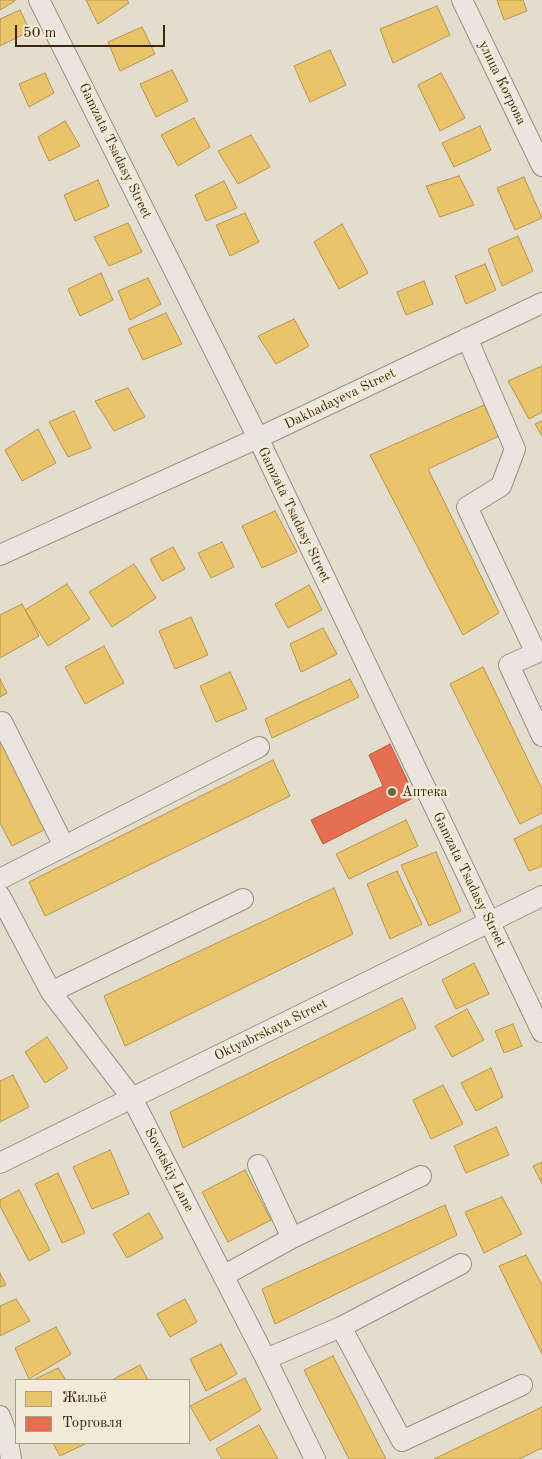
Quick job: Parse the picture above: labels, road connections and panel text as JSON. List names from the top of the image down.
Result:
{
  "streets": {
    "street": [
      "улица Котрова",
      "Gamzata Tsadasy Street",
      "Dakhadayeva Street",
      "Oktyabrskaya Street",
      "Sovetskiy Lane"
    ]
  },
  "crossings": [
    ["Gamzata Tsadasy Street", "Dakhadayeva Street"],
    ["Gamzata Tsadasy Street", "Oktyabrskaya Street"],
    ["Oktyabrskaya Street", "Sovetskiy Lane"]
  ],
  "places": ["Аптека"],
  "legend": ["Жильё", "Торговля"],
  "scale_bar": "50 m"
}
